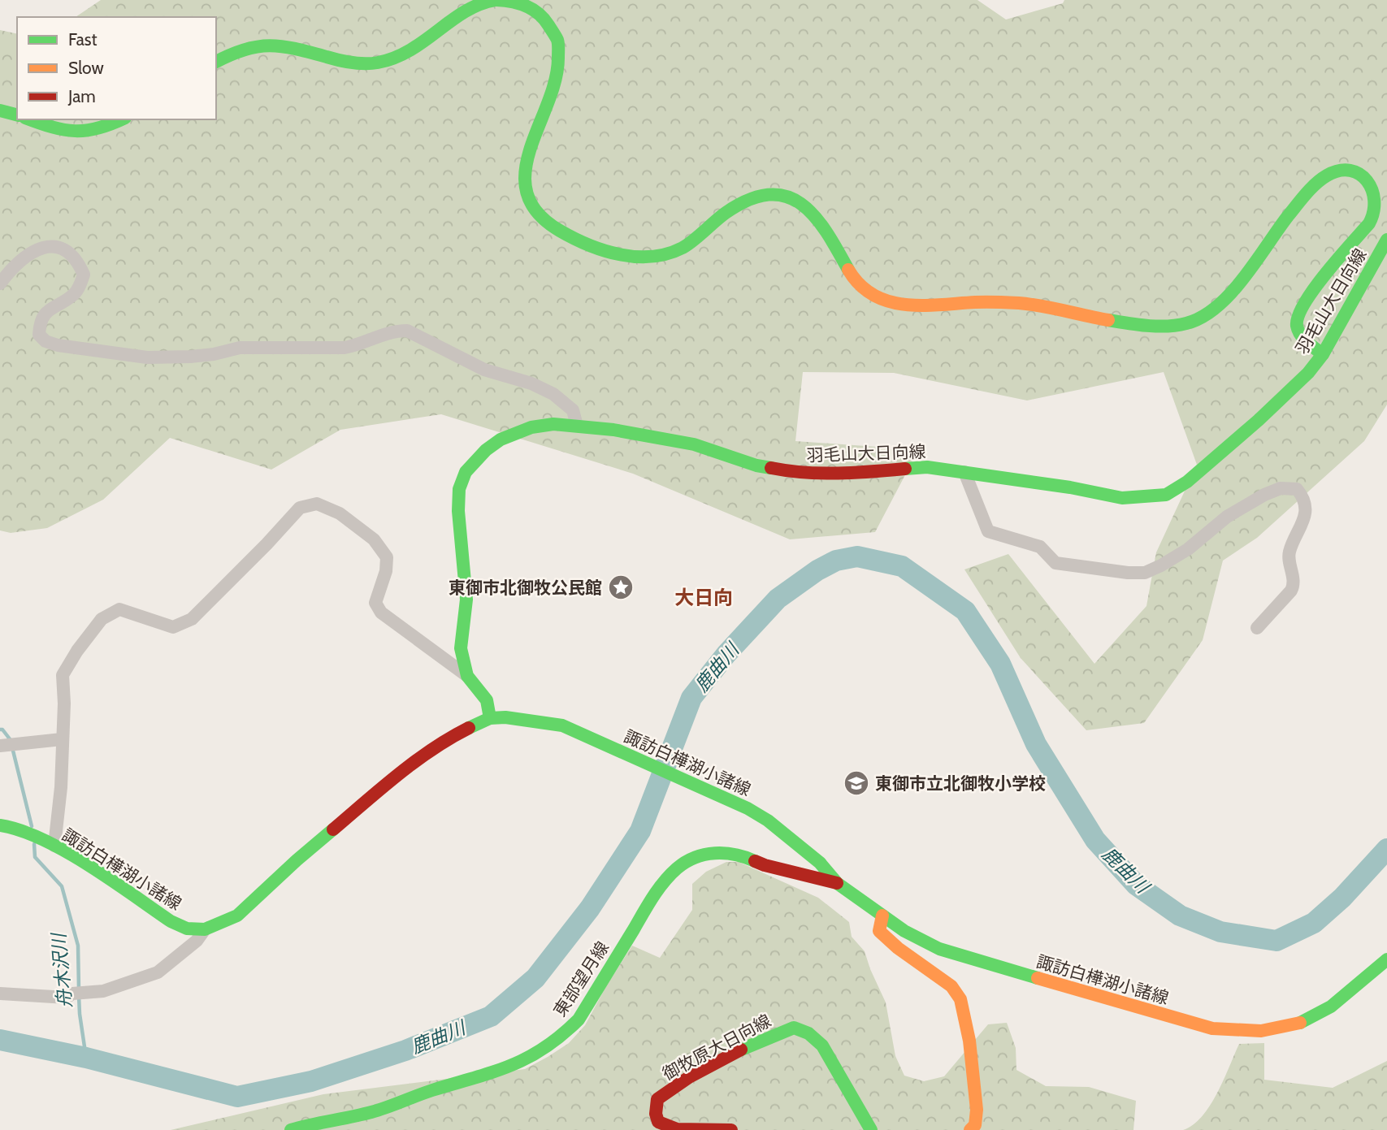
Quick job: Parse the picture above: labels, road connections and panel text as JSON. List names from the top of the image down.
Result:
{
  "streets": {
    "main road": [
      "羽毛山大日向線",
      "諏訪白樺湖小諸線",
      "東部望月線",
      "御牧原大日向線"
    ]
  },
  "crossings": [
    ["羽毛山大日向線", "諏訪白樺湖小諸線"],
    ["諏訪白樺湖小諸線", "東部望月線"]
  ],
  "districts": ["大日向"],
  "water": ["鹿曲川", "舟木沢川"],
  "places": {
    "place": ["東御市北御牧公民館"],
    "school or university": ["東御市立北御牧小学校"]
  },
  "legend": ["Fast", "Slow", "Jam"]
}
